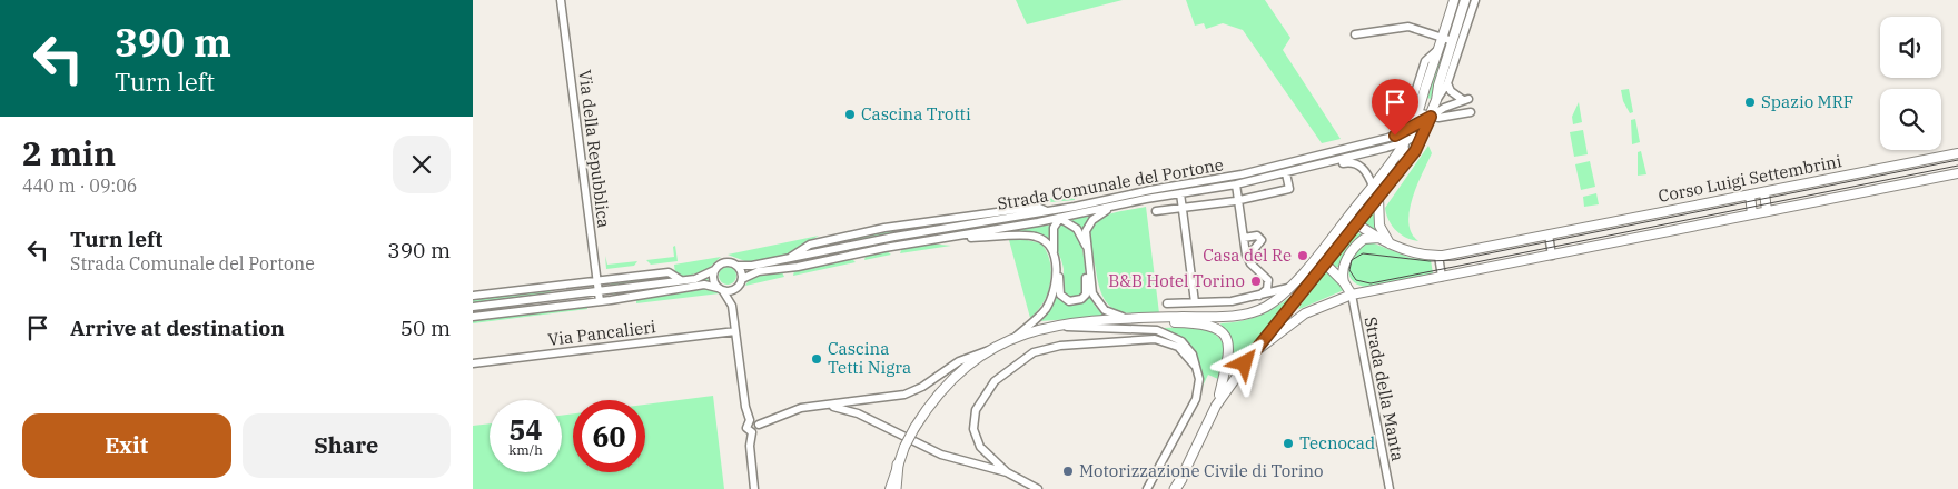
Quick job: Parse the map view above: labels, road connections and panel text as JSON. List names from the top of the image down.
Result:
{
  "streets": {
    "main road": ["Corso Luigi Settembrini"],
    "street": [
      "Via della Repubblica",
      "Strada Comunale del Portone",
      "Via Pancalieri",
      "Strada della Manta"
    ]
  },
  "crossings": [
    ["Corso Luigi Settembrini", "Strada della Manta"]
  ],
  "places": [
    "Spazio MRF",
    "Cascina Trotti",
    "Casa del Re",
    "B&B Hotel Torino",
    "Cascina Tetti Nigra",
    "Tecnocad",
    "Motorizzazione Civile di Torino"
  ],
  "page": {
    "turn": ["390 m", "Turn left"],
    "heading": ["2 min", "440 m · 09:06"],
    "list": [
      {
        "name": "Turn left",
        "note": "Strada Comunale del Portone",
        "value": "390 m"
      },
      {
        "name": "Arrive at destination",
        "value": "50 m"
      }
    ],
    "speed": "54 km/h",
    "limit": "60",
    "buttons": ["Exit", "Share"]
  }
}
